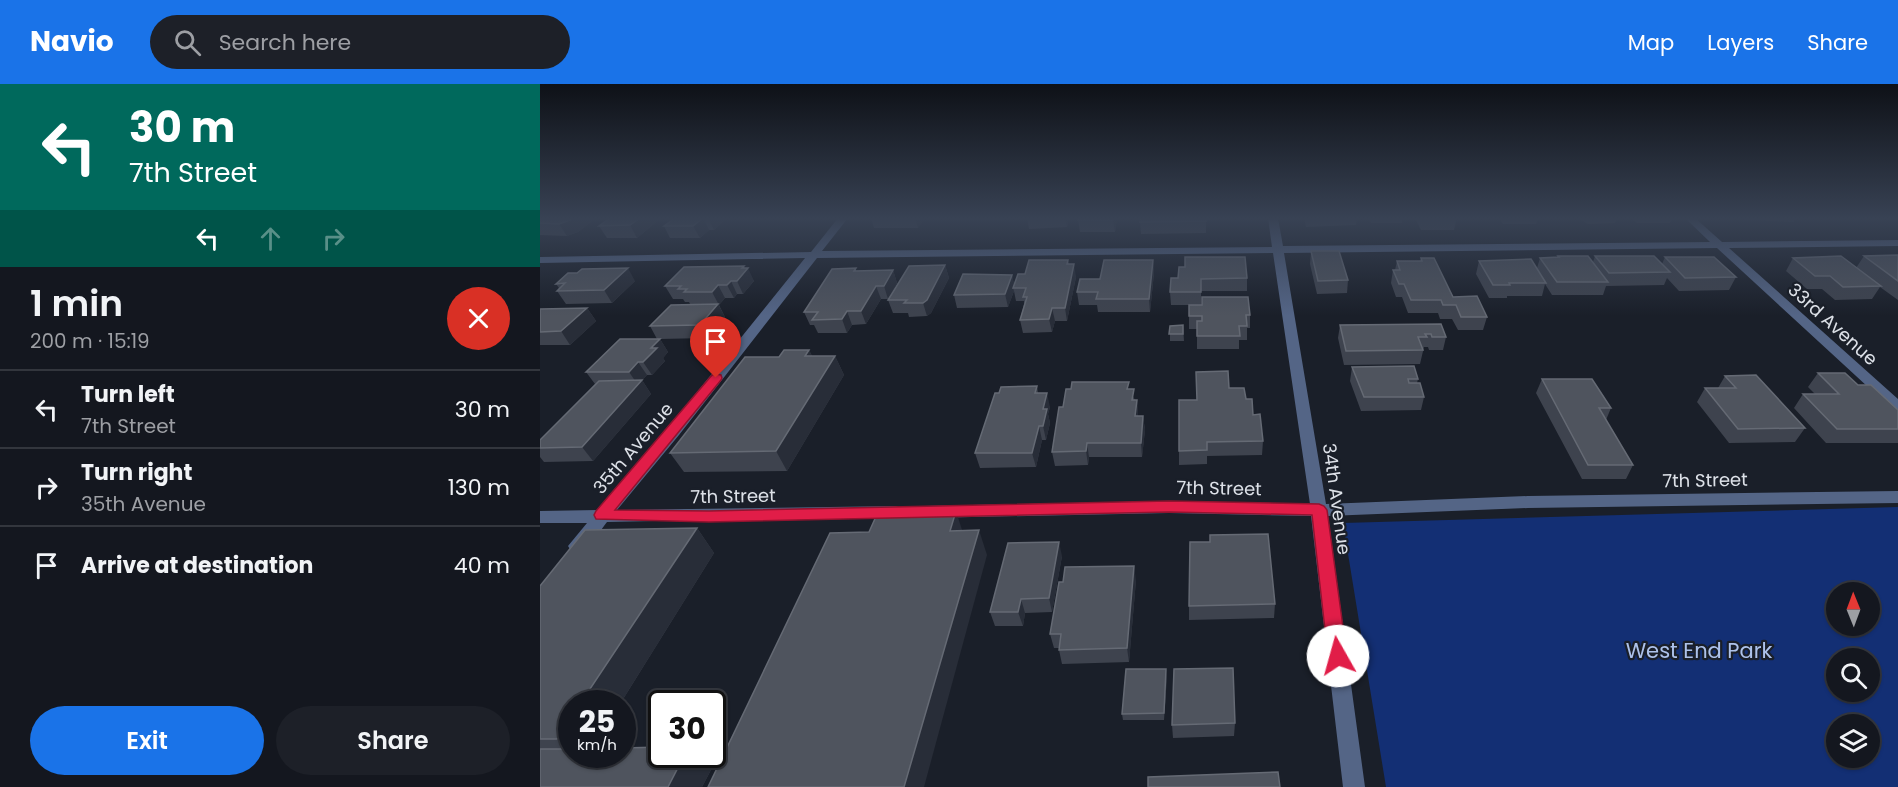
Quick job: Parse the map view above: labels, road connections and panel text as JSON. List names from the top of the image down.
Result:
{
  "streets": {
    "street": [
      "33rd Avenue",
      "35th Avenue",
      "7th Street",
      "34th Avenue"
    ]
  },
  "crossings": [
    ["35th Avenue", "7th Street"],
    ["7th Street", "34th Avenue"]
  ],
  "parks": ["West End Park"],
  "north": "top",
  "page": {
    "header": "Navio",
    "search": "Search here",
    "nav": ["Map", "Layers", "Share"],
    "turn": ["30 m", "7th Street"],
    "heading": ["1 min", "200 m · 15:19"],
    "list": [
      {
        "name": "Turn left",
        "note": "7th Street",
        "value": "30 m"
      },
      {
        "name": "Turn right",
        "note": "35th Avenue",
        "value": "130 m"
      },
      {
        "name": "Arrive at destination",
        "value": "40 m"
      }
    ],
    "speed": "25 km/h",
    "limit": "30",
    "buttons": ["Exit", "Share"]
  }
}
